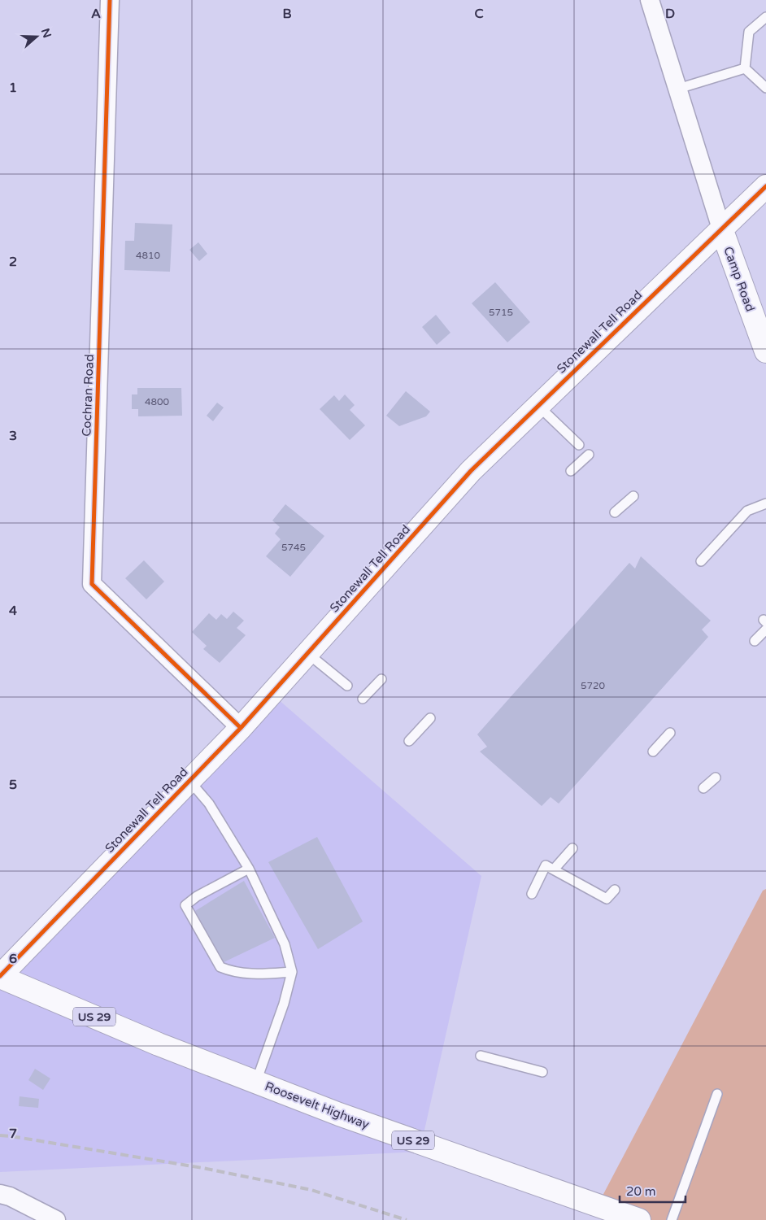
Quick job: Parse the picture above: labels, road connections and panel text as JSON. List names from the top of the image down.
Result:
{
  "streets": {
    "street": [
      "Camp Road",
      "Stonewall Tell Road",
      "Cochran Road",
      "US 29",
      "Roosevelt Highway"
    ]
  },
  "crossings": [
    ["Camp Road", "Stonewall Tell Road"],
    ["Stonewall Tell Road", "Cochran Road"],
    ["Stonewall Tell Road", "Roosevelt Highway"]
  ],
  "house_numbers": [
    "4810",
    "5715",
    "4800",
    "5745",
    "5720"
  ],
  "scale_bar": "20 m",
  "north": "right",
  "grid": {
    "columns": [
      "A",
      "B",
      "C",
      "D"
    ],
    "rows": [
      "1",
      "2",
      "3",
      "4",
      "5",
      "6",
      "7"
    ]
  }
}
